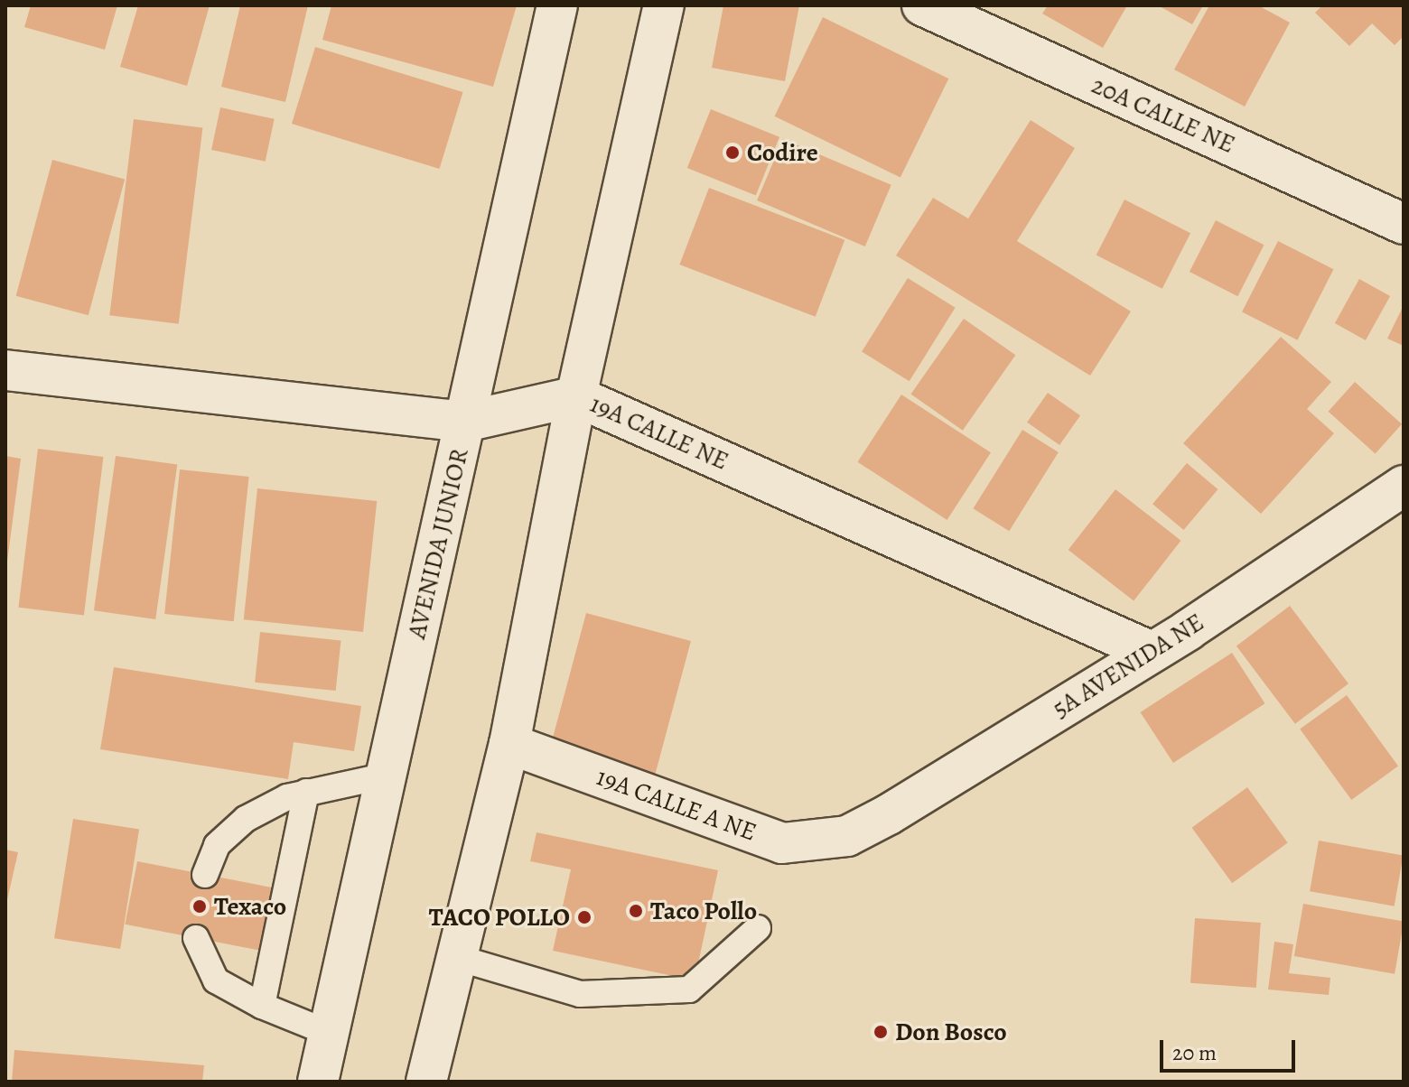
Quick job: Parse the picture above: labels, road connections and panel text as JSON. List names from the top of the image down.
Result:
{
  "streets": {
    "street": [
      "20A CALLE NE",
      "19A CALLE NE",
      "AVENIDA JUNIOR",
      "5A AVENIDA NE",
      "19A CALLE A NE"
    ]
  },
  "crossings": [
    ["19A CALLE NE", "AVENIDA JUNIOR"],
    ["19A CALLE NE", "5A AVENIDA NE"],
    ["5A AVENIDA NE", "19A CALLE A NE"]
  ],
  "places": [
    "Codire",
    "Texaco",
    "Taco Pollo",
    "TACO POLLO",
    "Don Bosco"
  ],
  "scale_bar": "20 m"
}
